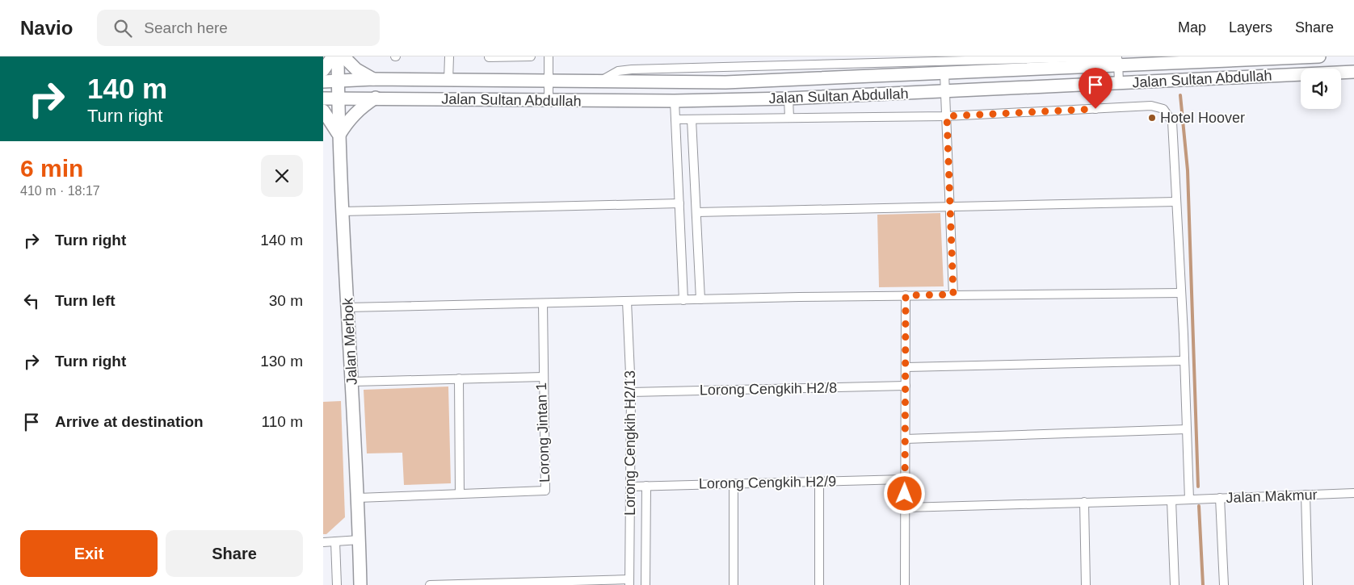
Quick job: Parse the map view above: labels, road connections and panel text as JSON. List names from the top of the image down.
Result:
{
  "streets": {
    "main road": ["Jalan Sultan Abdullah", "Jalan Merbok"],
    "street": [
      "Lorong Cengkih H2/8",
      "Lorong Jintan 1",
      "Lorong Cengkih H2/13",
      "Lorong Cengkih H2/9",
      "Jalan Makmur"
    ]
  },
  "crossings": [
    ["Jalan Sultan Abdullah", "Jalan Merbok"],
    ["Jalan Merbok", "Lorong Jintan 1"],
    ["Lorong Cengkih H2/8", "Lorong Cengkih H2/13"],
    ["Lorong Cengkih H2/13", "Lorong Cengkih H2/9"]
  ],
  "places": ["Hotel Hoover"],
  "page": {
    "header": "Navio",
    "search": "Search here",
    "nav": ["Map", "Layers", "Share"],
    "turn": ["140 m", "Turn right"],
    "heading": ["6 min", "410 m · 18:17"],
    "list": [
      {
        "name": "Turn right",
        "value": "140 m"
      },
      {
        "name": "Turn left",
        "value": "30 m"
      },
      {
        "name": "Turn right",
        "value": "130 m"
      },
      {
        "name": "Arrive at destination",
        "value": "110 m"
      }
    ],
    "buttons": ["Exit", "Share"]
  }
}
